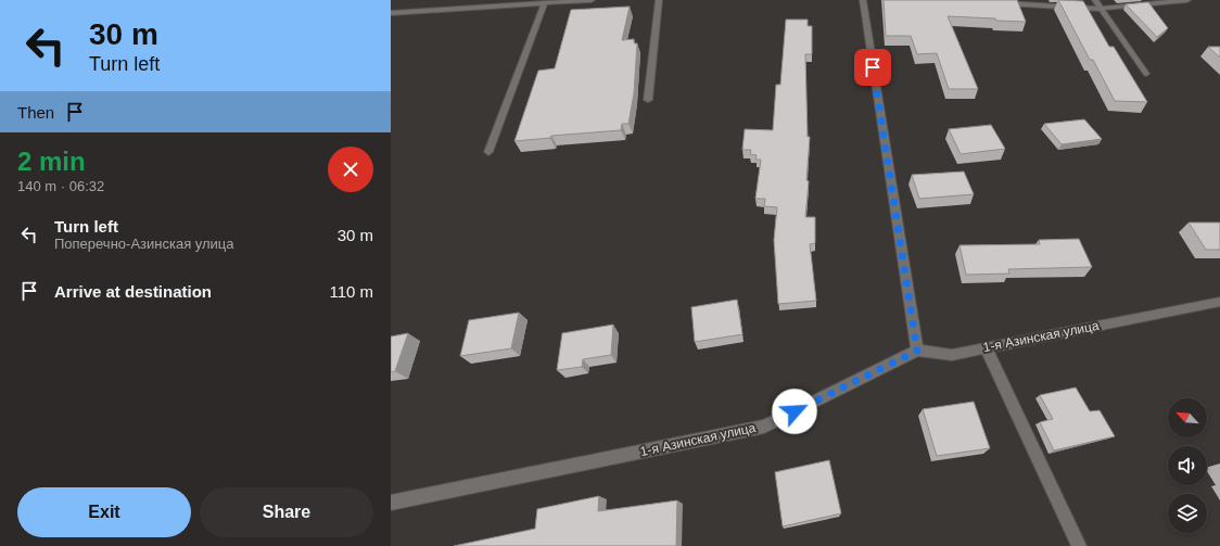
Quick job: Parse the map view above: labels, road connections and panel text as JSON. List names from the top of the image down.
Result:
{
  "streets": {
    "street": ["1-я Азинская улица"]
  },
  "north": "top left",
  "page": {
    "turn": ["30 m", "Turn left"],
    "then": "Then",
    "heading": ["2 min", "140 m · 06:32"],
    "list": [
      {
        "name": "Turn left",
        "note": "Поперечно-Азинская улица",
        "value": "30 m"
      },
      {
        "name": "Arrive at destination",
        "value": "110 m"
      }
    ],
    "buttons": ["Exit", "Share"]
  }
}
